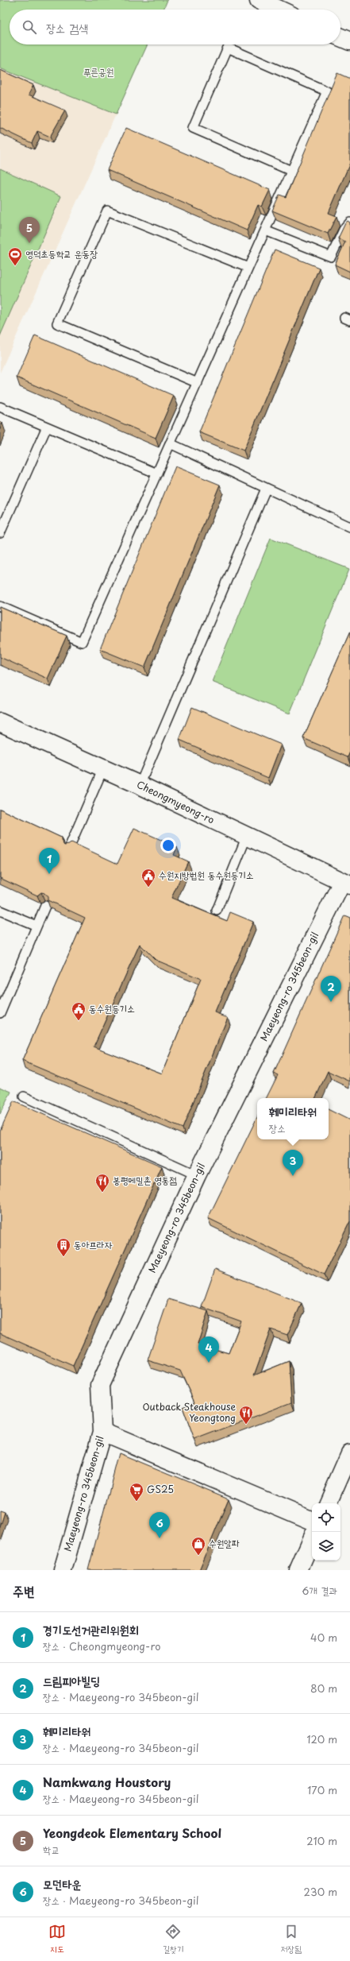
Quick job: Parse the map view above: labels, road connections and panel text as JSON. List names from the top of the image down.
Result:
{
  "streets": {
    "street": ["Cheongmyeong-ro", "Maeyeong-ro 345beon-gil"]
  },
  "crossings": [
    ["Cheongmyeong-ro", "Maeyeong-ro 345beon-gil"]
  ],
  "parks": ["푸른공원"],
  "places": {
    "sports": ["영덕초등학교 운동장"],
    "public building": ["수원지방법원 동수원등기소", "동수원등기소"],
    "restaurant": ["봉평메밀촌 영통점", "Outback Steakhouse Yeongtong"],
    "building": ["동아프라자"],
    "supermarket": ["GS25"],
    "shop": ["수원알파"]
  },
  "page": {
    "search": "장소 검색",
    "pins": [
      "5",
      "1",
      "2",
      "3",
      "4",
      "6"
    ],
    "popup": ["훼미리타워", "장소"],
    "heading": ["주변", "6개 결과"],
    "list": [
      {
        "mark": "1",
        "name": "경기도선거관리위원회",
        "note": "장소 · Cheongmyeong-ro",
        "value": "40 m"
      },
      {
        "mark": "2",
        "name": "드림피아빌딩",
        "note": "장소 · Maeyeong-ro 345beon-gil",
        "value": "80 m"
      },
      {
        "mark": "3",
        "name": "훼미리타워",
        "note": "장소 · Maeyeong-ro 345beon-gil",
        "value": "120 m"
      },
      {
        "mark": "4",
        "name": "Namkwang Houstory",
        "note": "장소 · Maeyeong-ro 345beon-gil",
        "value": "170 m"
      },
      {
        "mark": "5",
        "name": "Yeongdeok Elementary School",
        "note": "학교",
        "value": "210 m"
      },
      {
        "mark": "6",
        "name": "모던타운",
        "note": "장소 · Maeyeong-ro 345beon-gil",
        "value": "230 m"
      }
    ],
    "nav": ["지도", "길찾기", "저장됨"]
  }
}
